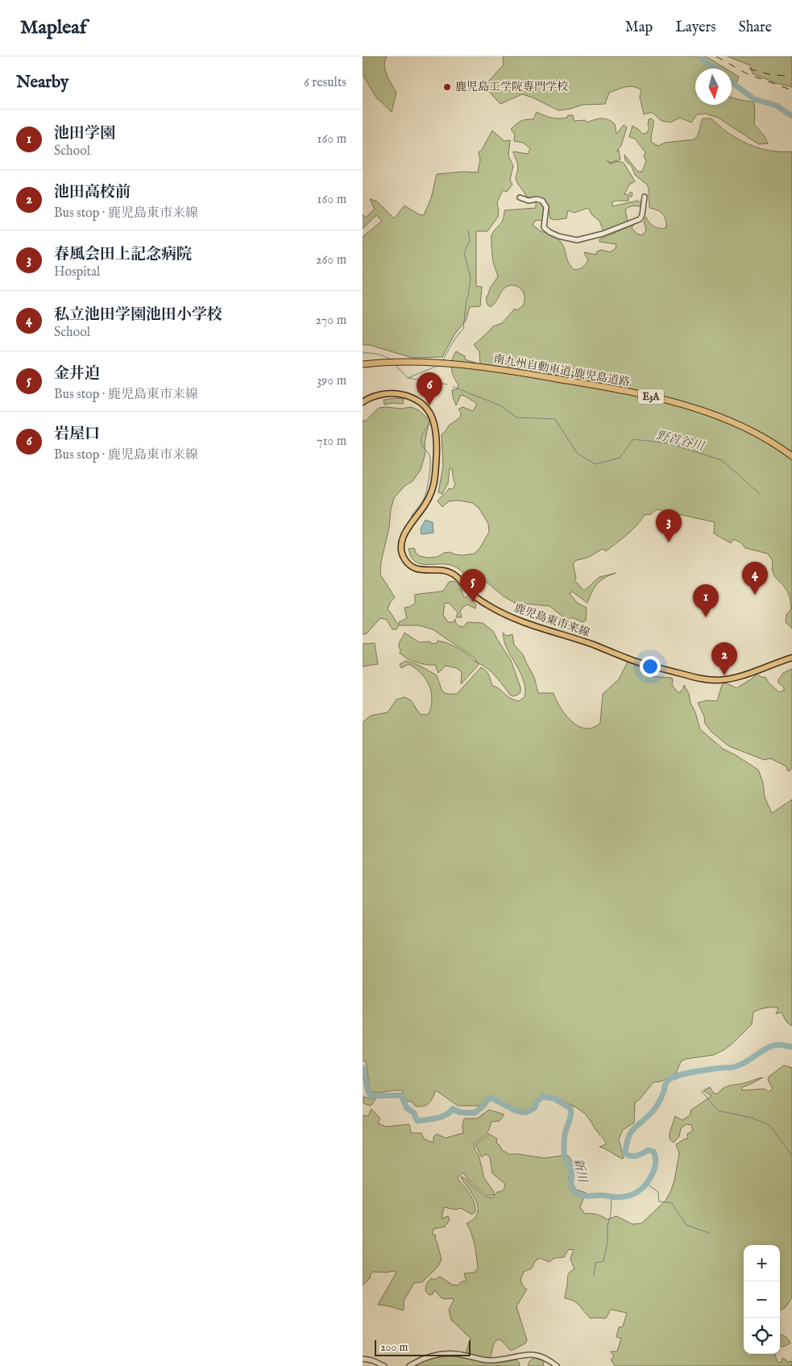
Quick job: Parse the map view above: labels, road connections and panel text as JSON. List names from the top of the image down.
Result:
{
  "streets": {
    "highway": ["南九州自動車道;鹿児島道路", "E3A"],
    "main road": ["鹿児島東市来線"]
  },
  "water": ["野首谷川", "新川"],
  "places": ["鹿児島工学院専門学校"],
  "scale_bar": "200 m",
  "north": "bottom",
  "page": {
    "header": "Mapleaf",
    "nav": ["Map", "Layers", "Share"],
    "heading": ["Nearby", "6 results"],
    "list": [
      {
        "mark": "1",
        "name": "池田学園",
        "note": "School",
        "value": "160 m"
      },
      {
        "mark": "2",
        "name": "池田高校前",
        "note": "Bus stop · 鹿児島東市来線",
        "value": "160 m"
      },
      {
        "mark": "3",
        "name": "春風会田上記念病院",
        "note": "Hospital",
        "value": "260 m"
      },
      {
        "mark": "4",
        "name": "私立池田学園池田小学校",
        "note": "School",
        "value": "270 m"
      },
      {
        "mark": "5",
        "name": "金井迫",
        "note": "Bus stop · 鹿児島東市来線",
        "value": "390 m"
      },
      {
        "mark": "6",
        "name": "岩屋口",
        "note": "Bus stop · 鹿児島東市来線",
        "value": "710 m"
      }
    ],
    "pins": [
      "6",
      "3",
      "4",
      "5",
      "1",
      "2"
    ],
    "map_buttons": ["+", "−"],
    "scale": "200 m"
  }
}
